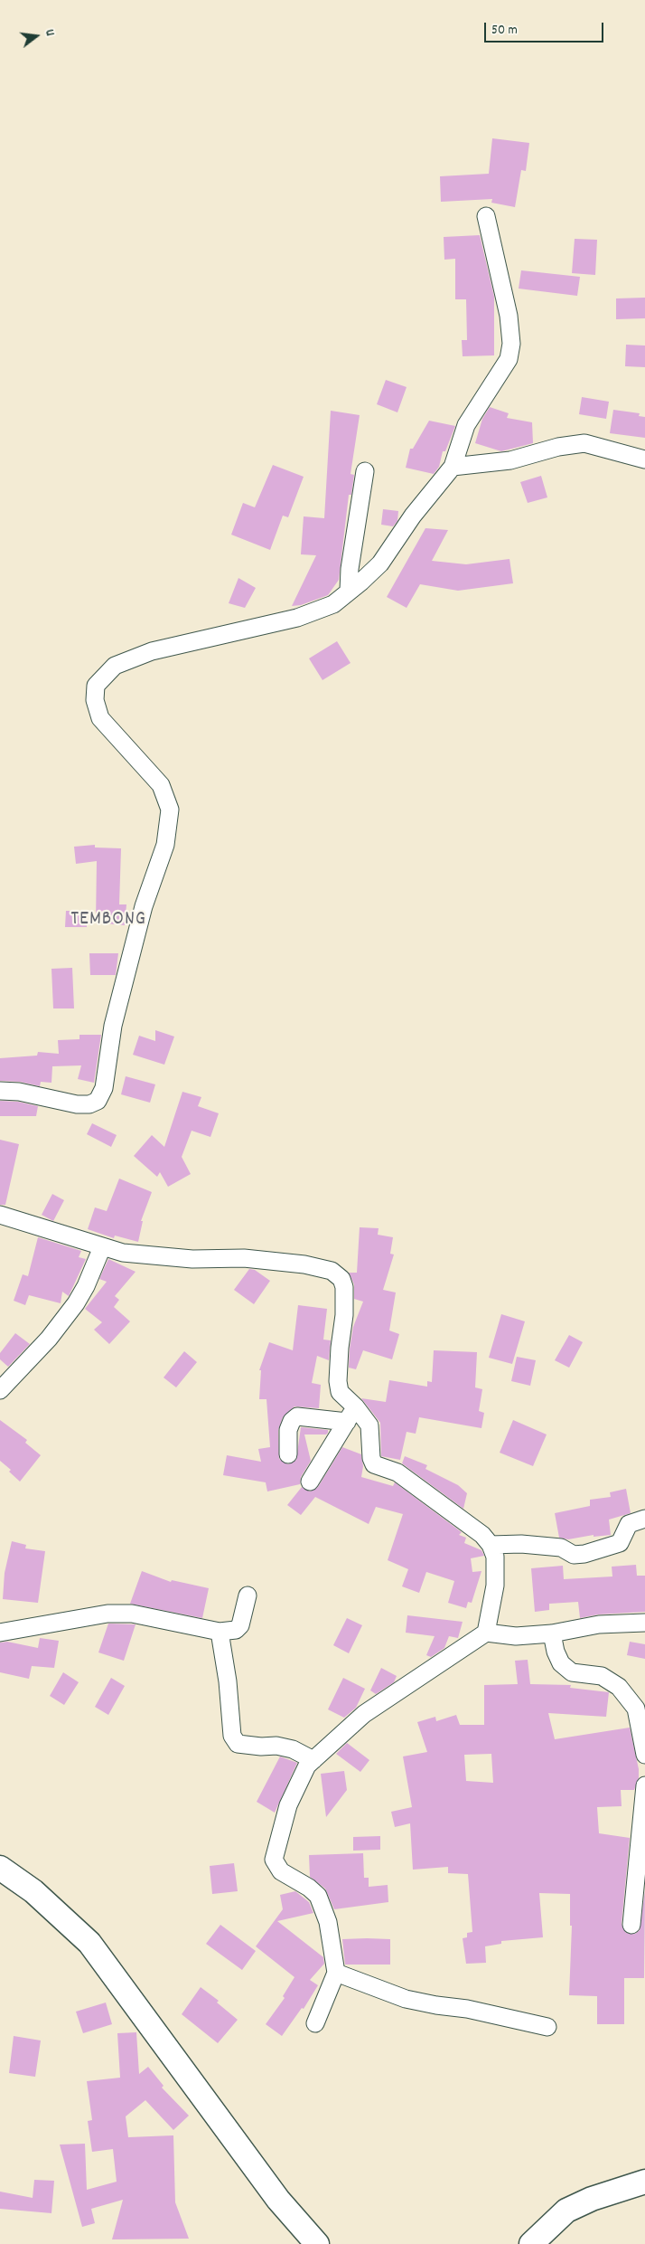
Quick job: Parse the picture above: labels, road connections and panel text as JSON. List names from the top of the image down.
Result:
{
  "districts": ["TEMBONG"],
  "scale_bar": "50 m",
  "north": "right"
}
